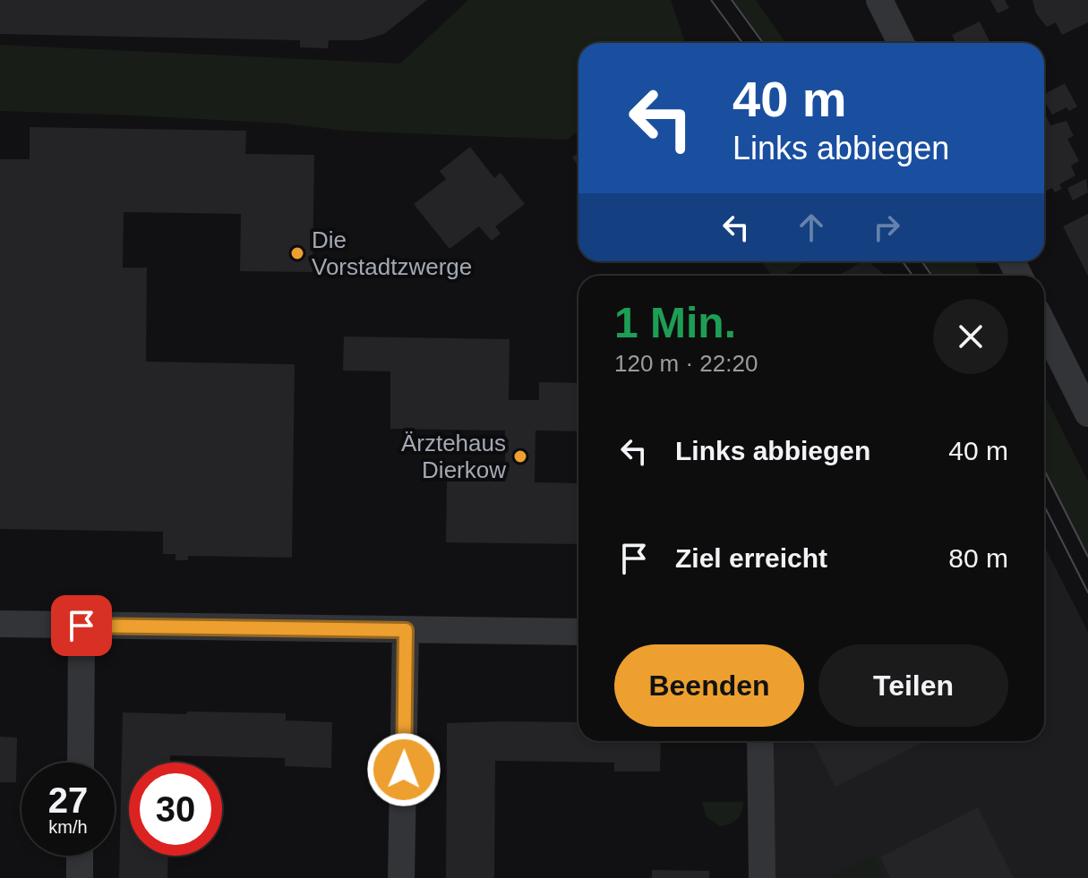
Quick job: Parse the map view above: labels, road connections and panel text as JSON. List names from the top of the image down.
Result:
{
  "places": ["Die Vorstadtzwerge", "Ärztehaus Dierkow"],
  "page": {
    "turn": ["40 m", "Links abbiegen"],
    "heading": ["1 Min.", "120 m · 22:20"],
    "list": [
      {
        "name": "Links abbiegen",
        "value": "40 m"
      },
      {
        "name": "Ziel erreicht",
        "value": "80 m"
      }
    ],
    "buttons": ["Beenden", "Teilen"],
    "speed": "27 km/h",
    "limit": "30"
  }
}
